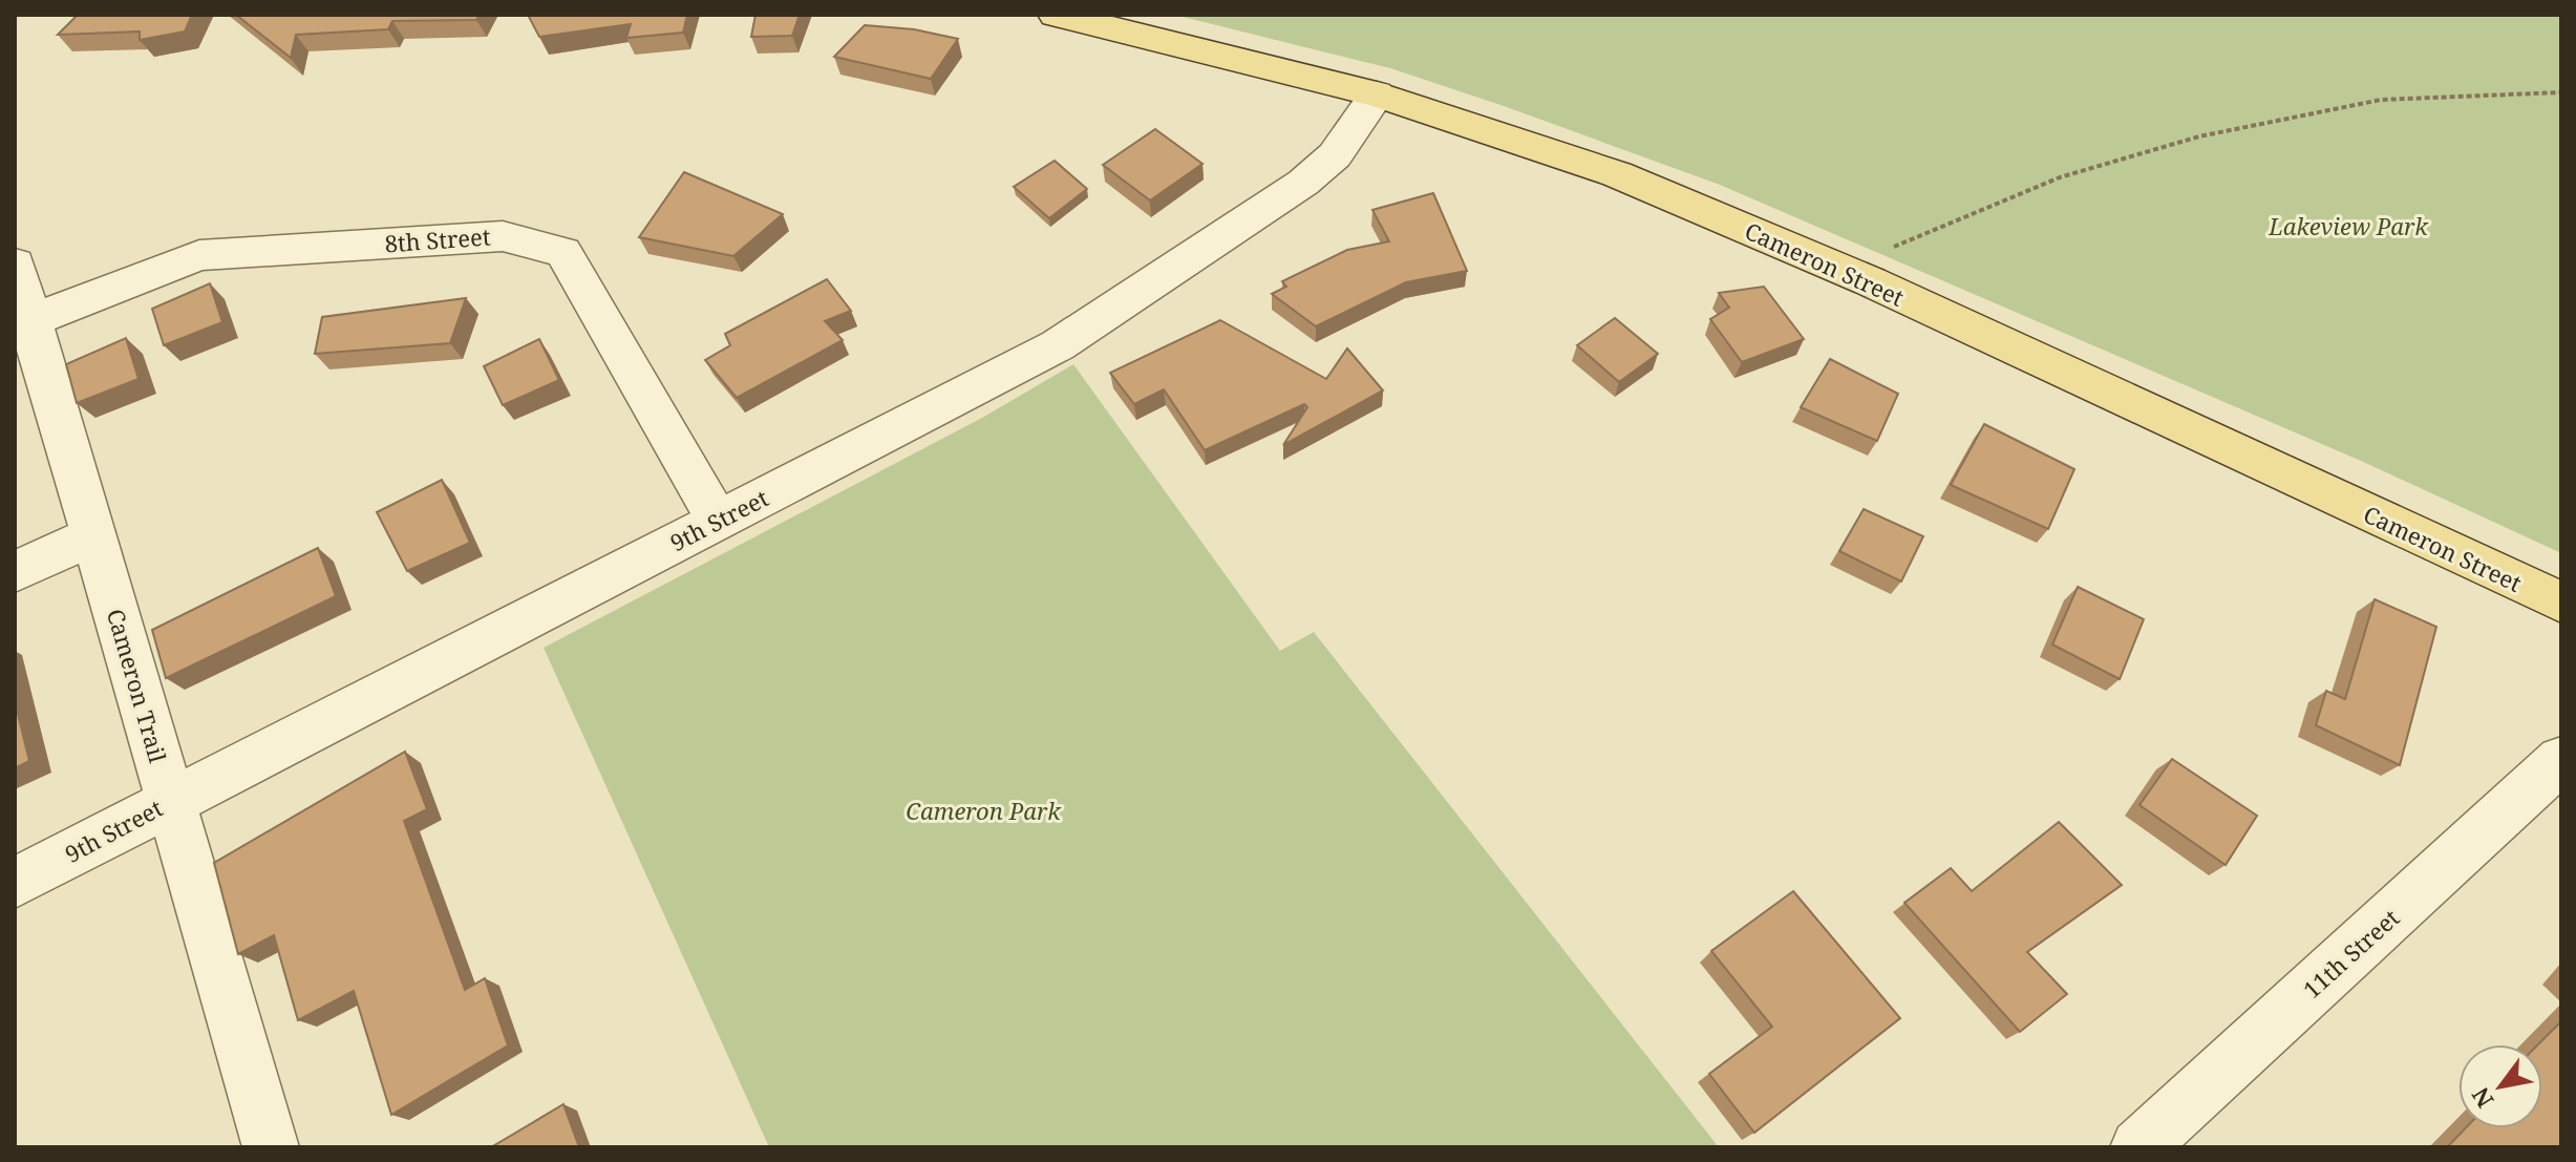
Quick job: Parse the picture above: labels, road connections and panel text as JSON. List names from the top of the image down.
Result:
{
  "streets": {
    "main road": ["Cameron Street"],
    "street": [
      "8th Street",
      "9th Street",
      "Cameron Trail",
      "11th Street"
    ]
  },
  "crossings": [
    ["8th Street", "9th Street"],
    ["8th Street", "Cameron Trail"],
    ["Cameron Street", "9th Street"],
    ["9th Street", "Cameron Trail"]
  ],
  "parks": ["Lakeview Park", "Cameron Park"],
  "north": "bottom left"
}
